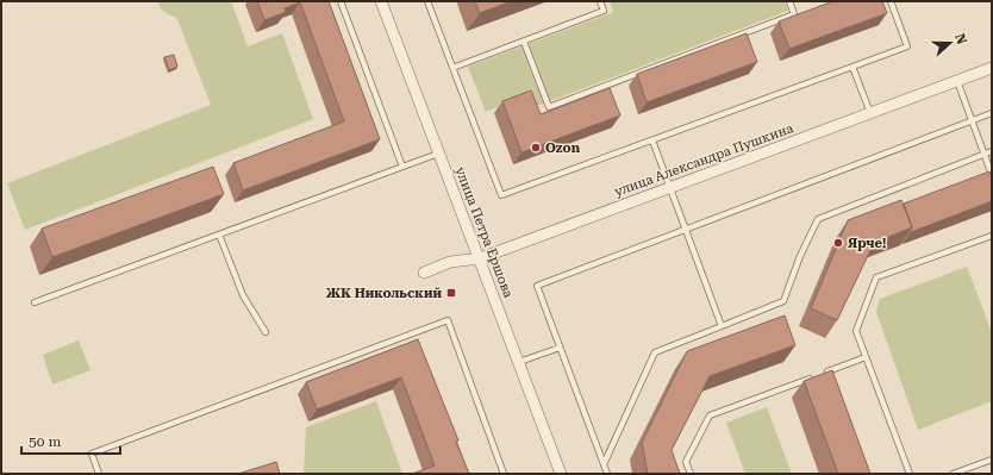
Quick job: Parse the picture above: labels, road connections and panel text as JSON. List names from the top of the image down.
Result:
{
  "streets": {
    "street": ["улица Александра Пушкина", "улица Петра Ершова"]
  },
  "crossings": [
    ["улица Александра Пушкина", "улица Петра Ершова"]
  ],
  "places": {
    "other": ["Ozon", "Ярче!"],
    "transit": ["ЖК Никольский"]
  },
  "scale_bar": "50 m",
  "north": "right"
}
